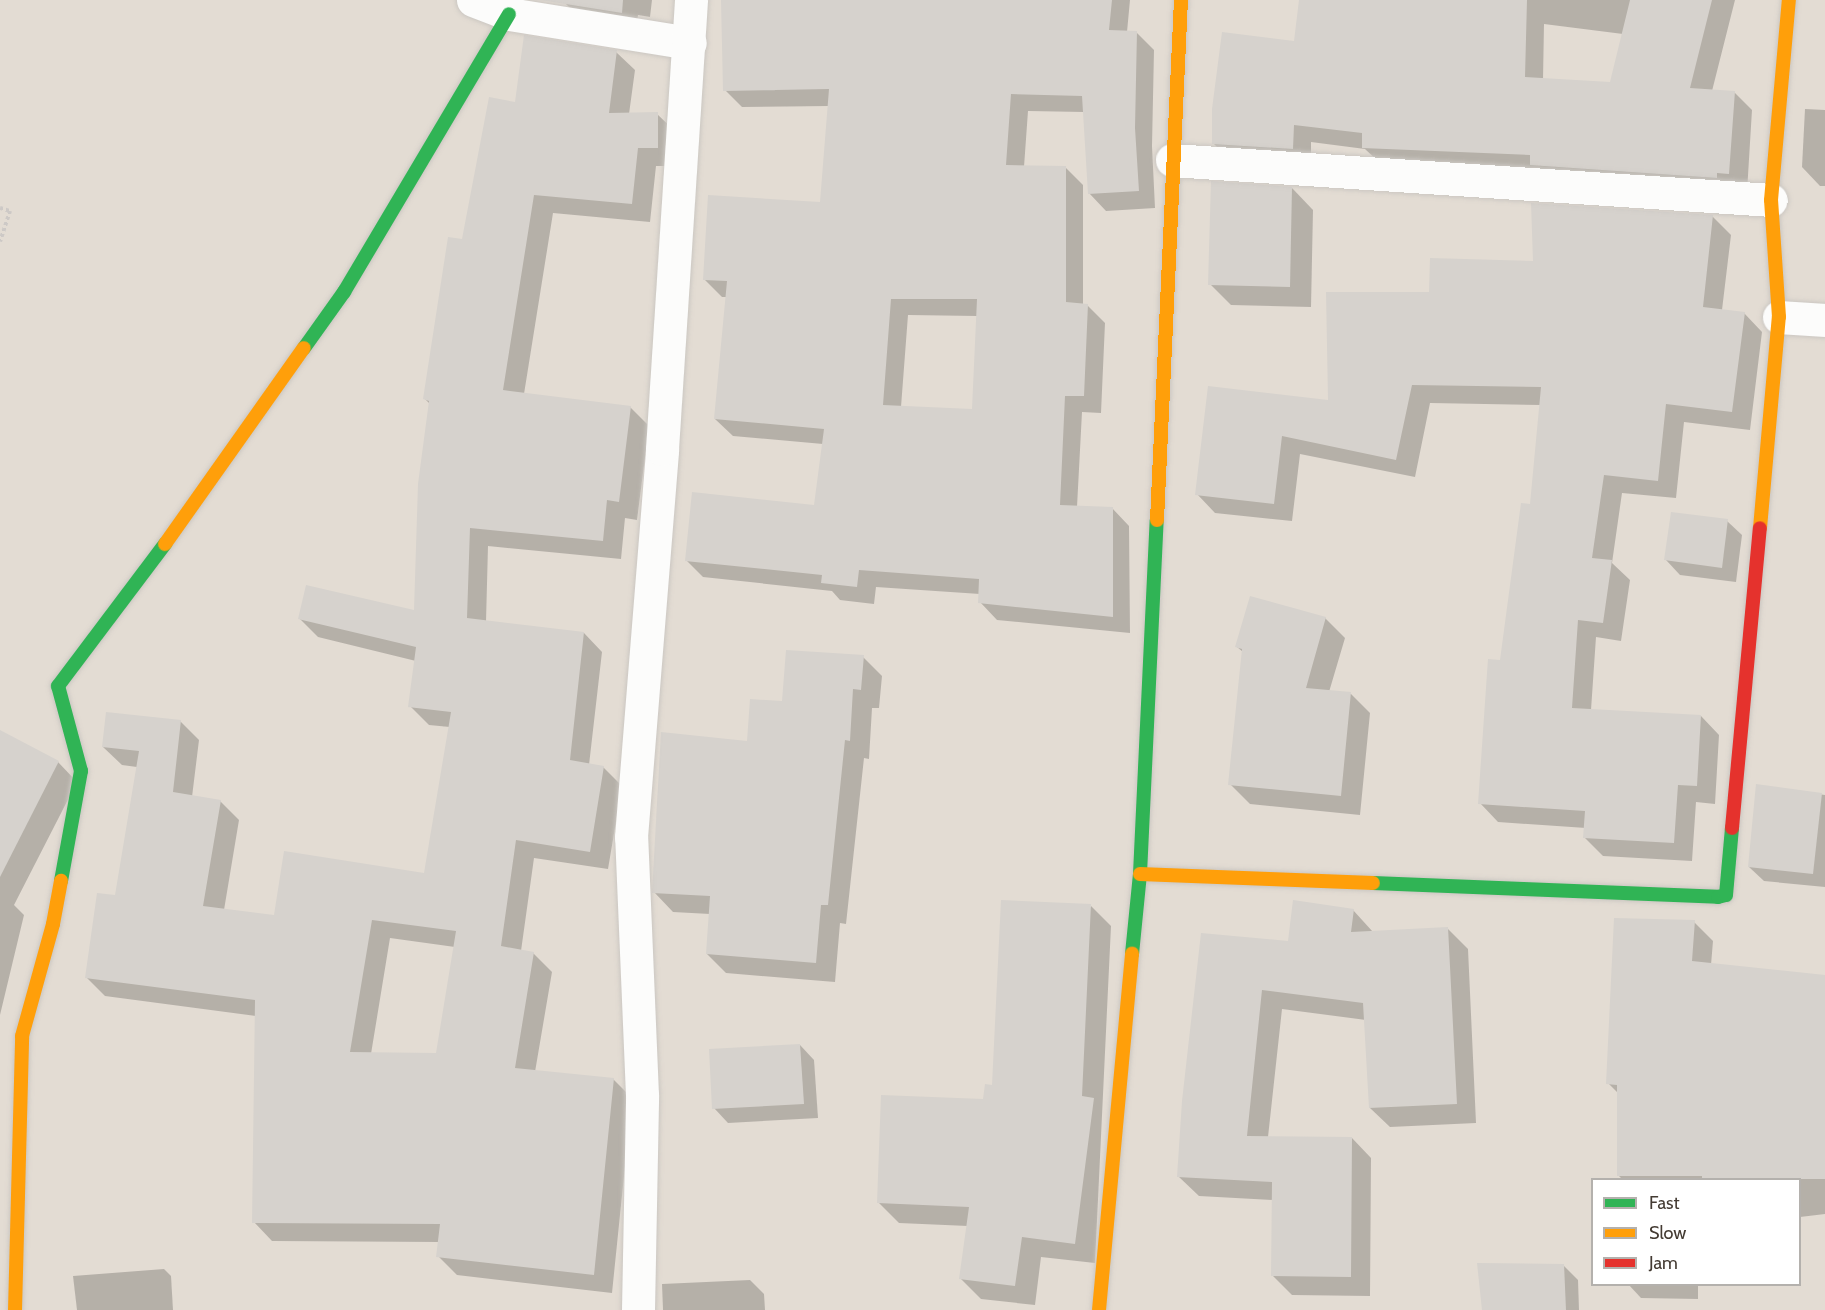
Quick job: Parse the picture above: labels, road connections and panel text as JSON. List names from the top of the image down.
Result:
{
  "legend": ["Fast", "Slow", "Jam"]
}
